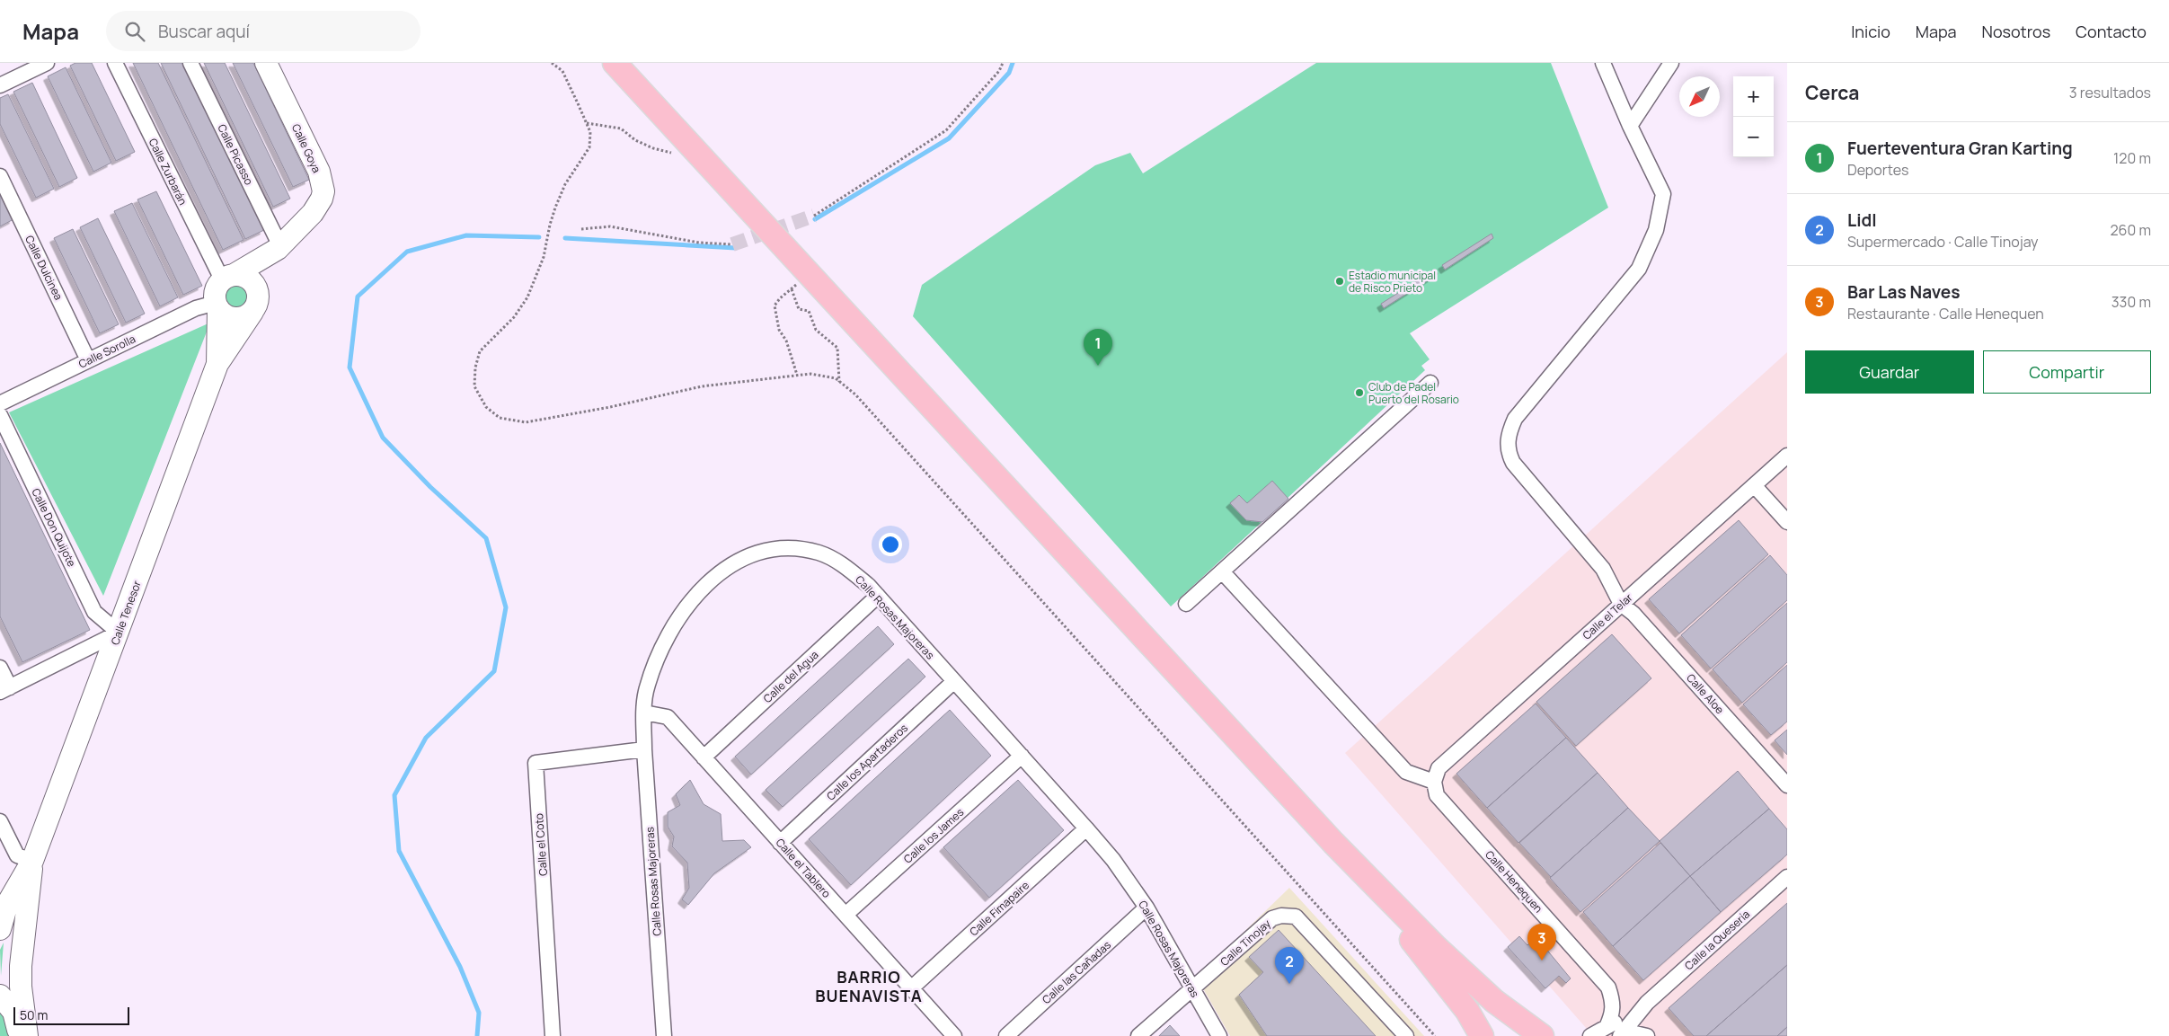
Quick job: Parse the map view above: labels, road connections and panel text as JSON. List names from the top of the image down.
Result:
{
  "streets": {
    "street": [
      "Calle Goya",
      "Calle Picasso",
      "Calle Zurbarán",
      "Calle Dulcinea",
      "Calle Sorolla",
      "Calle Don Quijote",
      "Calle Tenesor",
      "Calle el Telar",
      "Calle Rosas Majoreras",
      "Calle del Agua",
      "Calle Aloe",
      "Calle los Apartaderos",
      "Calle los James",
      "Calle el Coto",
      "Calle el Tablero",
      "Calle Henequen",
      "Calle Fimapaire",
      "Calle la Quesería",
      "Calle Tinojay",
      "Calle las Cañadas"
    ]
  },
  "crossings": [
    ["Calle Goya", "Calle Picasso"],
    ["Calle Goya", "Calle Zurbarán"],
    ["Calle Goya", "Calle Sorolla"],
    ["Calle Goya", "Calle Tenesor"],
    ["Calle Zurbarán", "Calle Sorolla"],
    ["Calle Zurbarán", "Calle Tenesor"],
    ["Calle Dulcinea", "Calle Sorolla"],
    ["Calle Sorolla", "Calle Tenesor"],
    ["Calle Don Quijote", "Calle Tenesor"],
    ["Calle el Telar", "Calle Aloe"],
    ["Calle el Telar", "Calle Henequen"],
    ["Calle Rosas Majoreras", "Calle del Agua"],
    ["Calle Rosas Majoreras", "Calle los Apartaderos"],
    ["Calle Rosas Majoreras", "Calle los James"],
    ["Calle Rosas Majoreras", "Calle el Coto"],
    ["Calle Rosas Majoreras", "Calle el Tablero"],
    ["Calle Rosas Majoreras", "Calle Fimapaire"],
    ["Calle Rosas Majoreras", "Calle Tinojay"],
    ["Calle Rosas Majoreras", "Calle las Cañadas"],
    ["Calle del Agua", "Calle el Tablero"],
    ["Calle los Apartaderos", "Calle el Tablero"],
    ["Calle los James", "Calle el Tablero"],
    ["Calle el Tablero", "Calle Fimapaire"],
    ["Calle Henequen", "Calle la Quesería"]
  ],
  "districts": ["BARRIO BUENAVISTA"],
  "places": ["Estadio municipal de Risco Prieto", "Club de Padel Puerto del Rosario"],
  "scale_bar": "50 m",
  "north": "bottom left",
  "page": {
    "header": "Mapa",
    "search": "Buscar aquí",
    "nav": [
      "Inicio",
      "Mapa",
      "Nosotros",
      "Contacto"
    ],
    "heading": ["Cerca", "3 resultados"],
    "map_buttons": ["+", "−"],
    "list": [
      {
        "mark": "1",
        "name": "Fuerteventura Gran Karting",
        "note": "Deportes",
        "value": "120 m"
      },
      {
        "mark": "2",
        "name": "Lidl",
        "note": "Supermercado · Calle Tinojay",
        "value": "260 m"
      },
      {
        "mark": "3",
        "name": "Bar Las Naves",
        "note": "Restaurante · Calle Henequen",
        "value": "330 m"
      }
    ],
    "pins": ["1", "3", "2"],
    "buttons": ["Guardar", "Compartir"],
    "scale": "50 m"
  }
}
